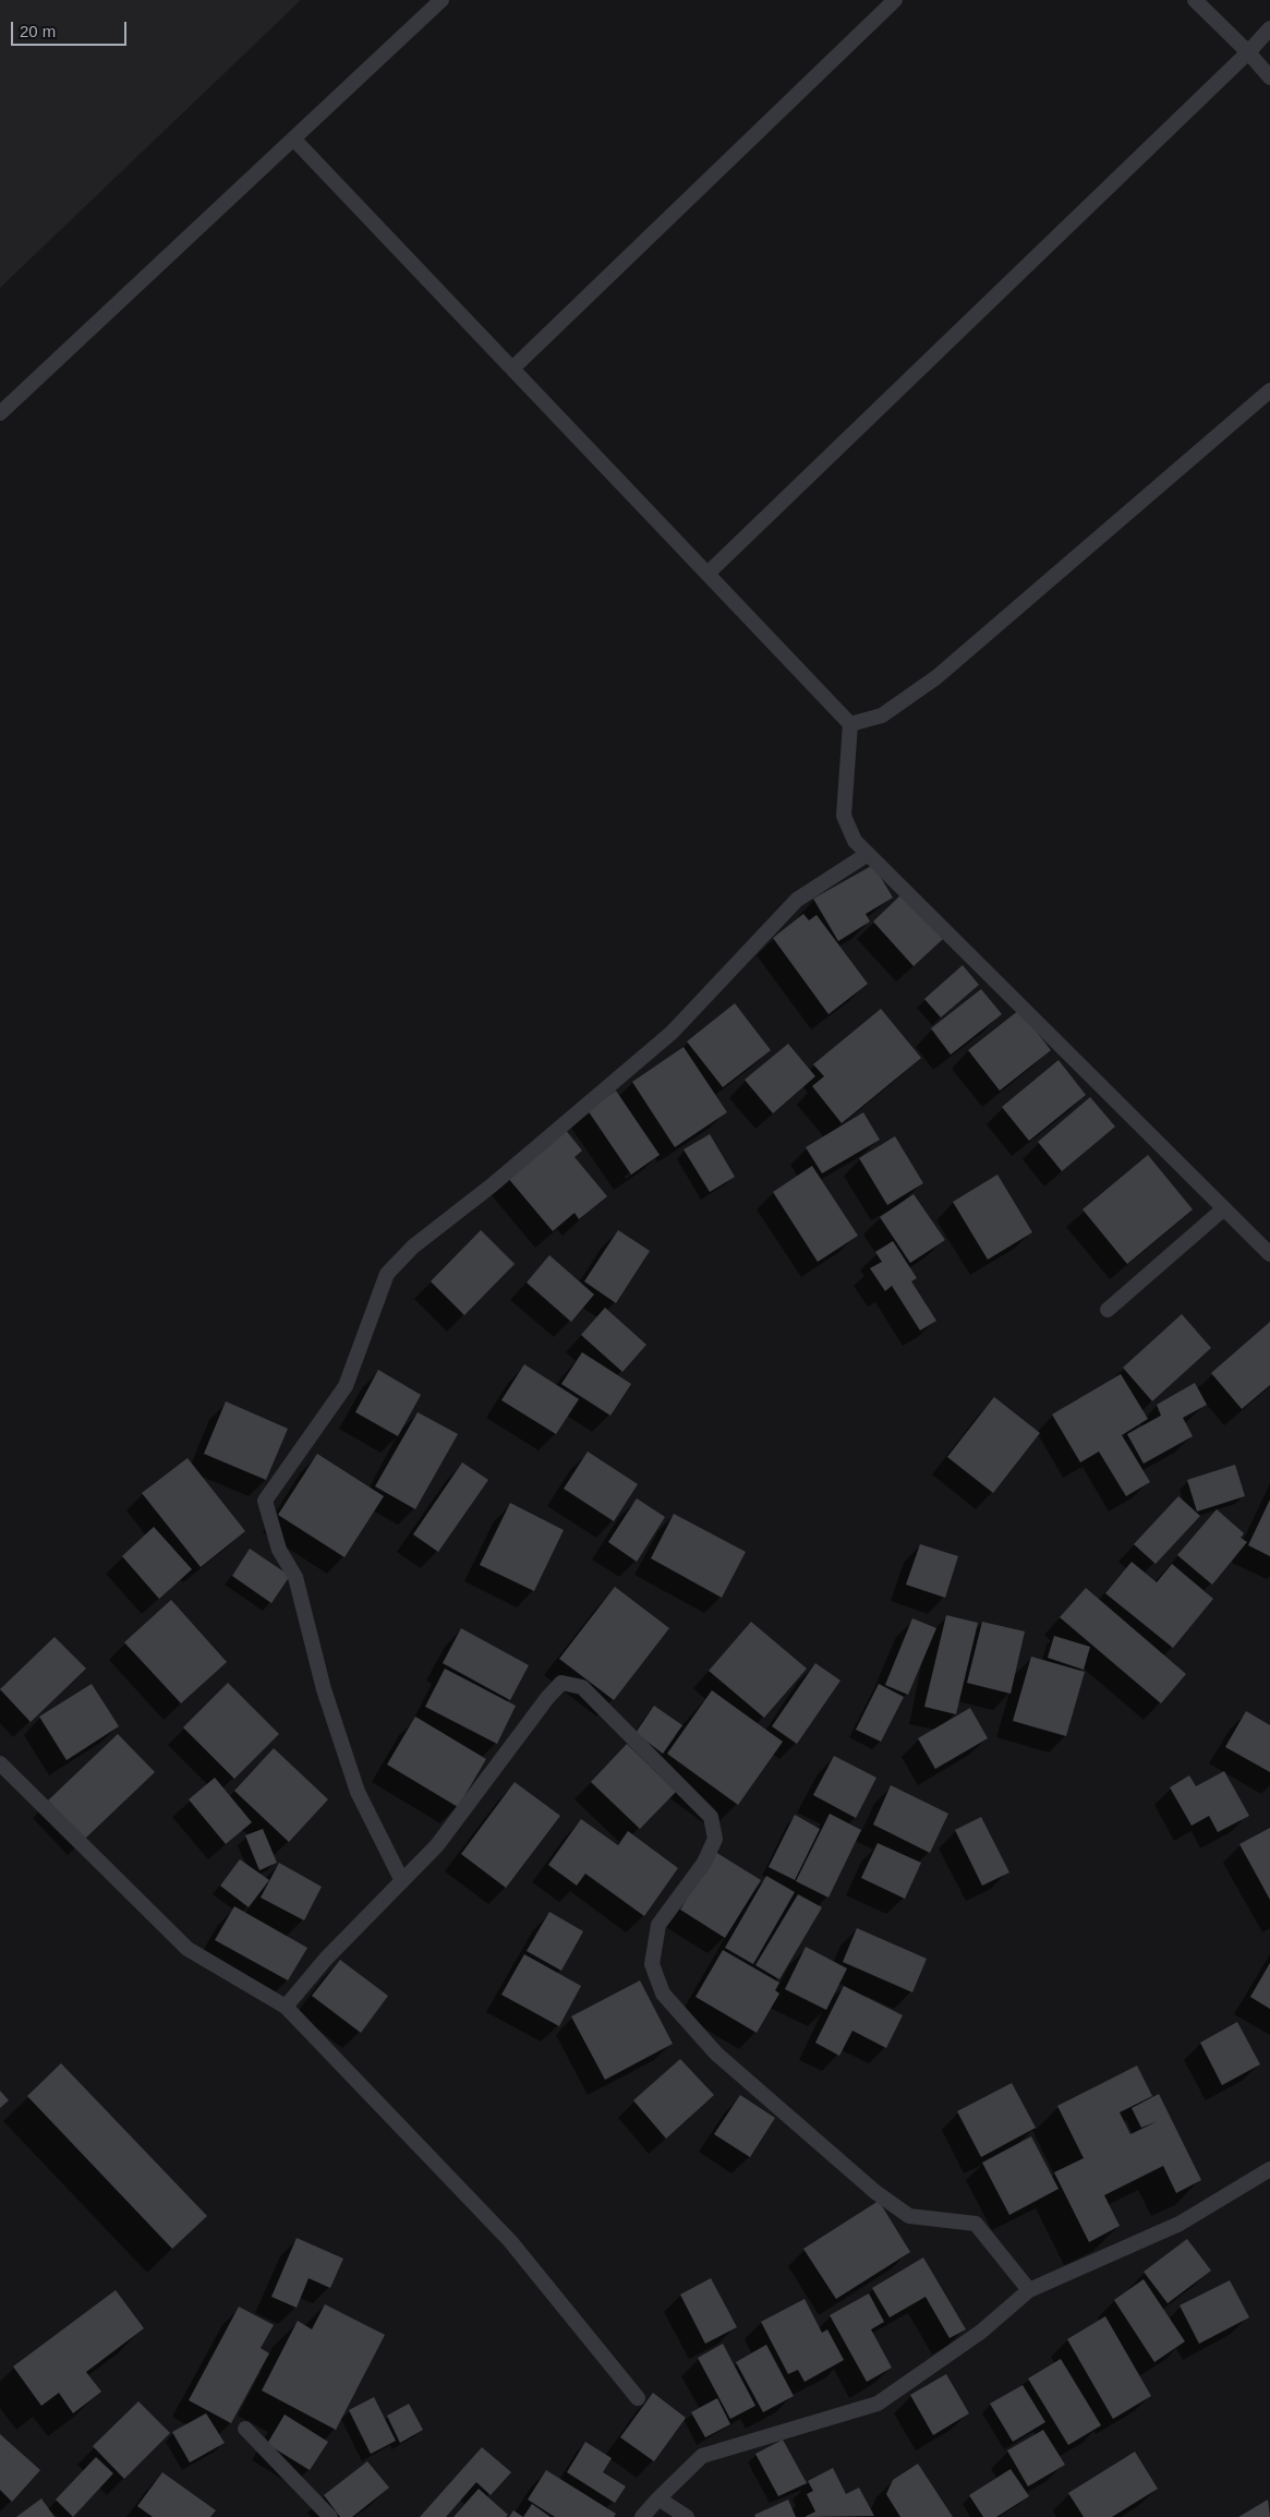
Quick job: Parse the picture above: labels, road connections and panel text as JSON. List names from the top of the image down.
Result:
{
  "scale_bar": "20 m"
}
